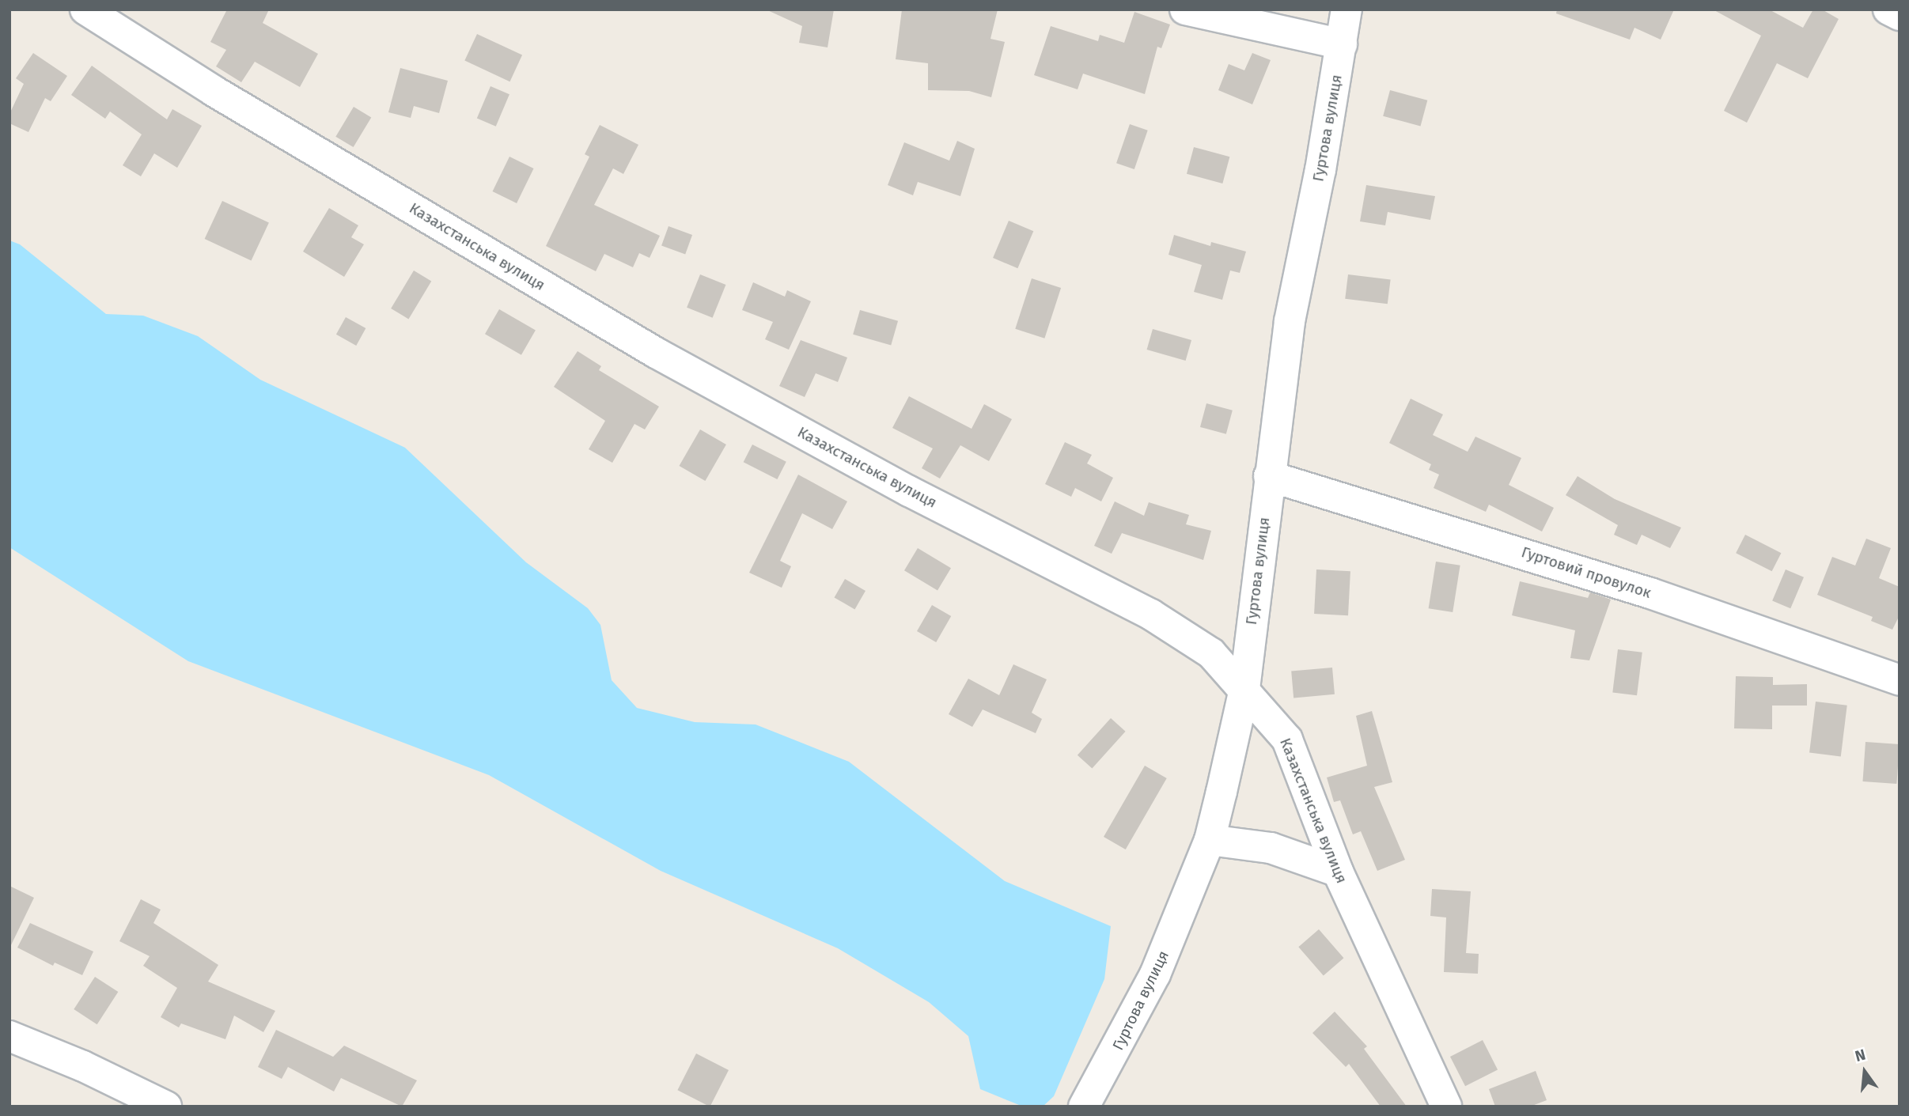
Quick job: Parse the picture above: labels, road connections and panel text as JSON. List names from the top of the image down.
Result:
{
  "streets": {
    "street": ["Гуртова вулиця", "Казахстанська вулиця", "Гуртовий провулок"]
  },
  "crossings": [
    ["Гуртова вулиця", "Казахстанська вулиця"],
    ["Гуртова вулиця", "Гуртовий провулок"]
  ],
  "north": "top"
}
